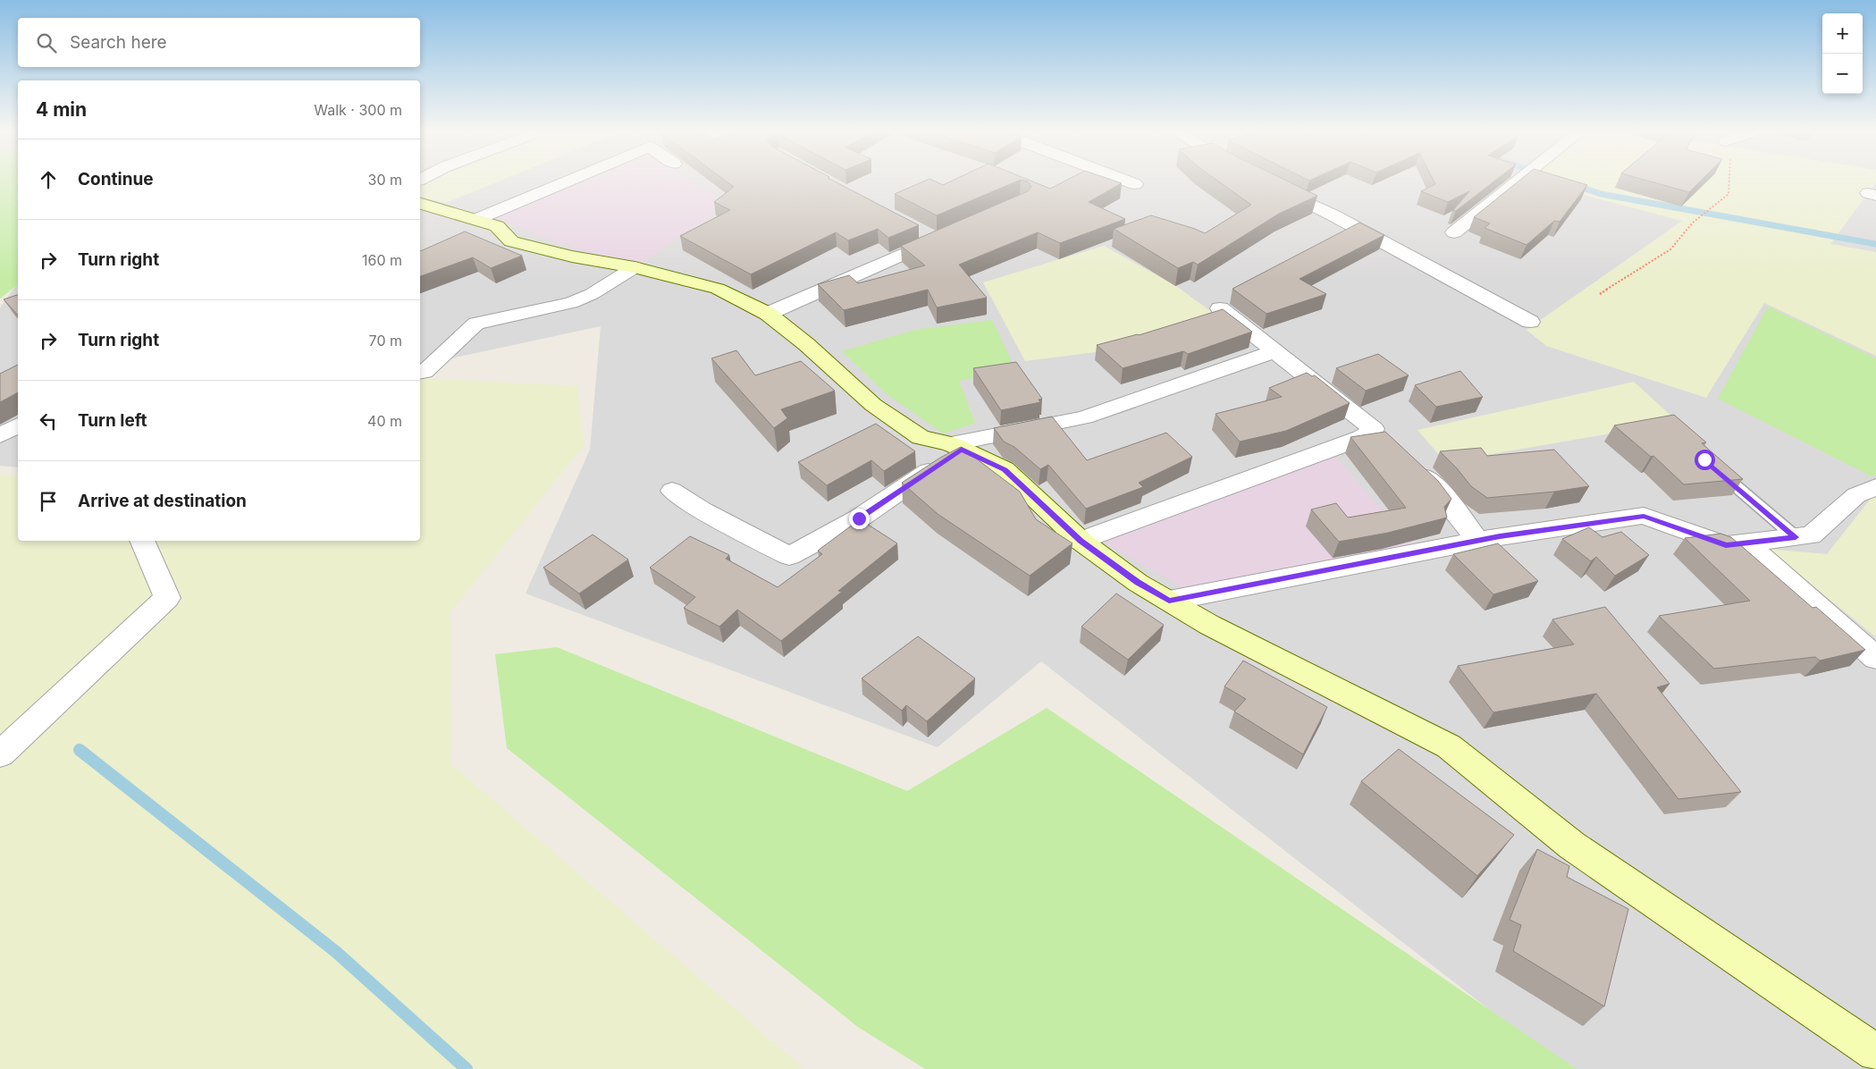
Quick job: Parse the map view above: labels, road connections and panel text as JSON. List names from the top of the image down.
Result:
{
  "page": {
    "map_buttons": ["+", "−"],
    "search": "Search here",
    "heading": ["4 min", "Walk · 300 m"],
    "list": [
      ["Continue", "30 m"],
      ["Turn right", "160 m"],
      ["Turn right", "70 m"],
      ["Turn left", "40 m"],
      "Arrive at destination"
    ]
  }
}
